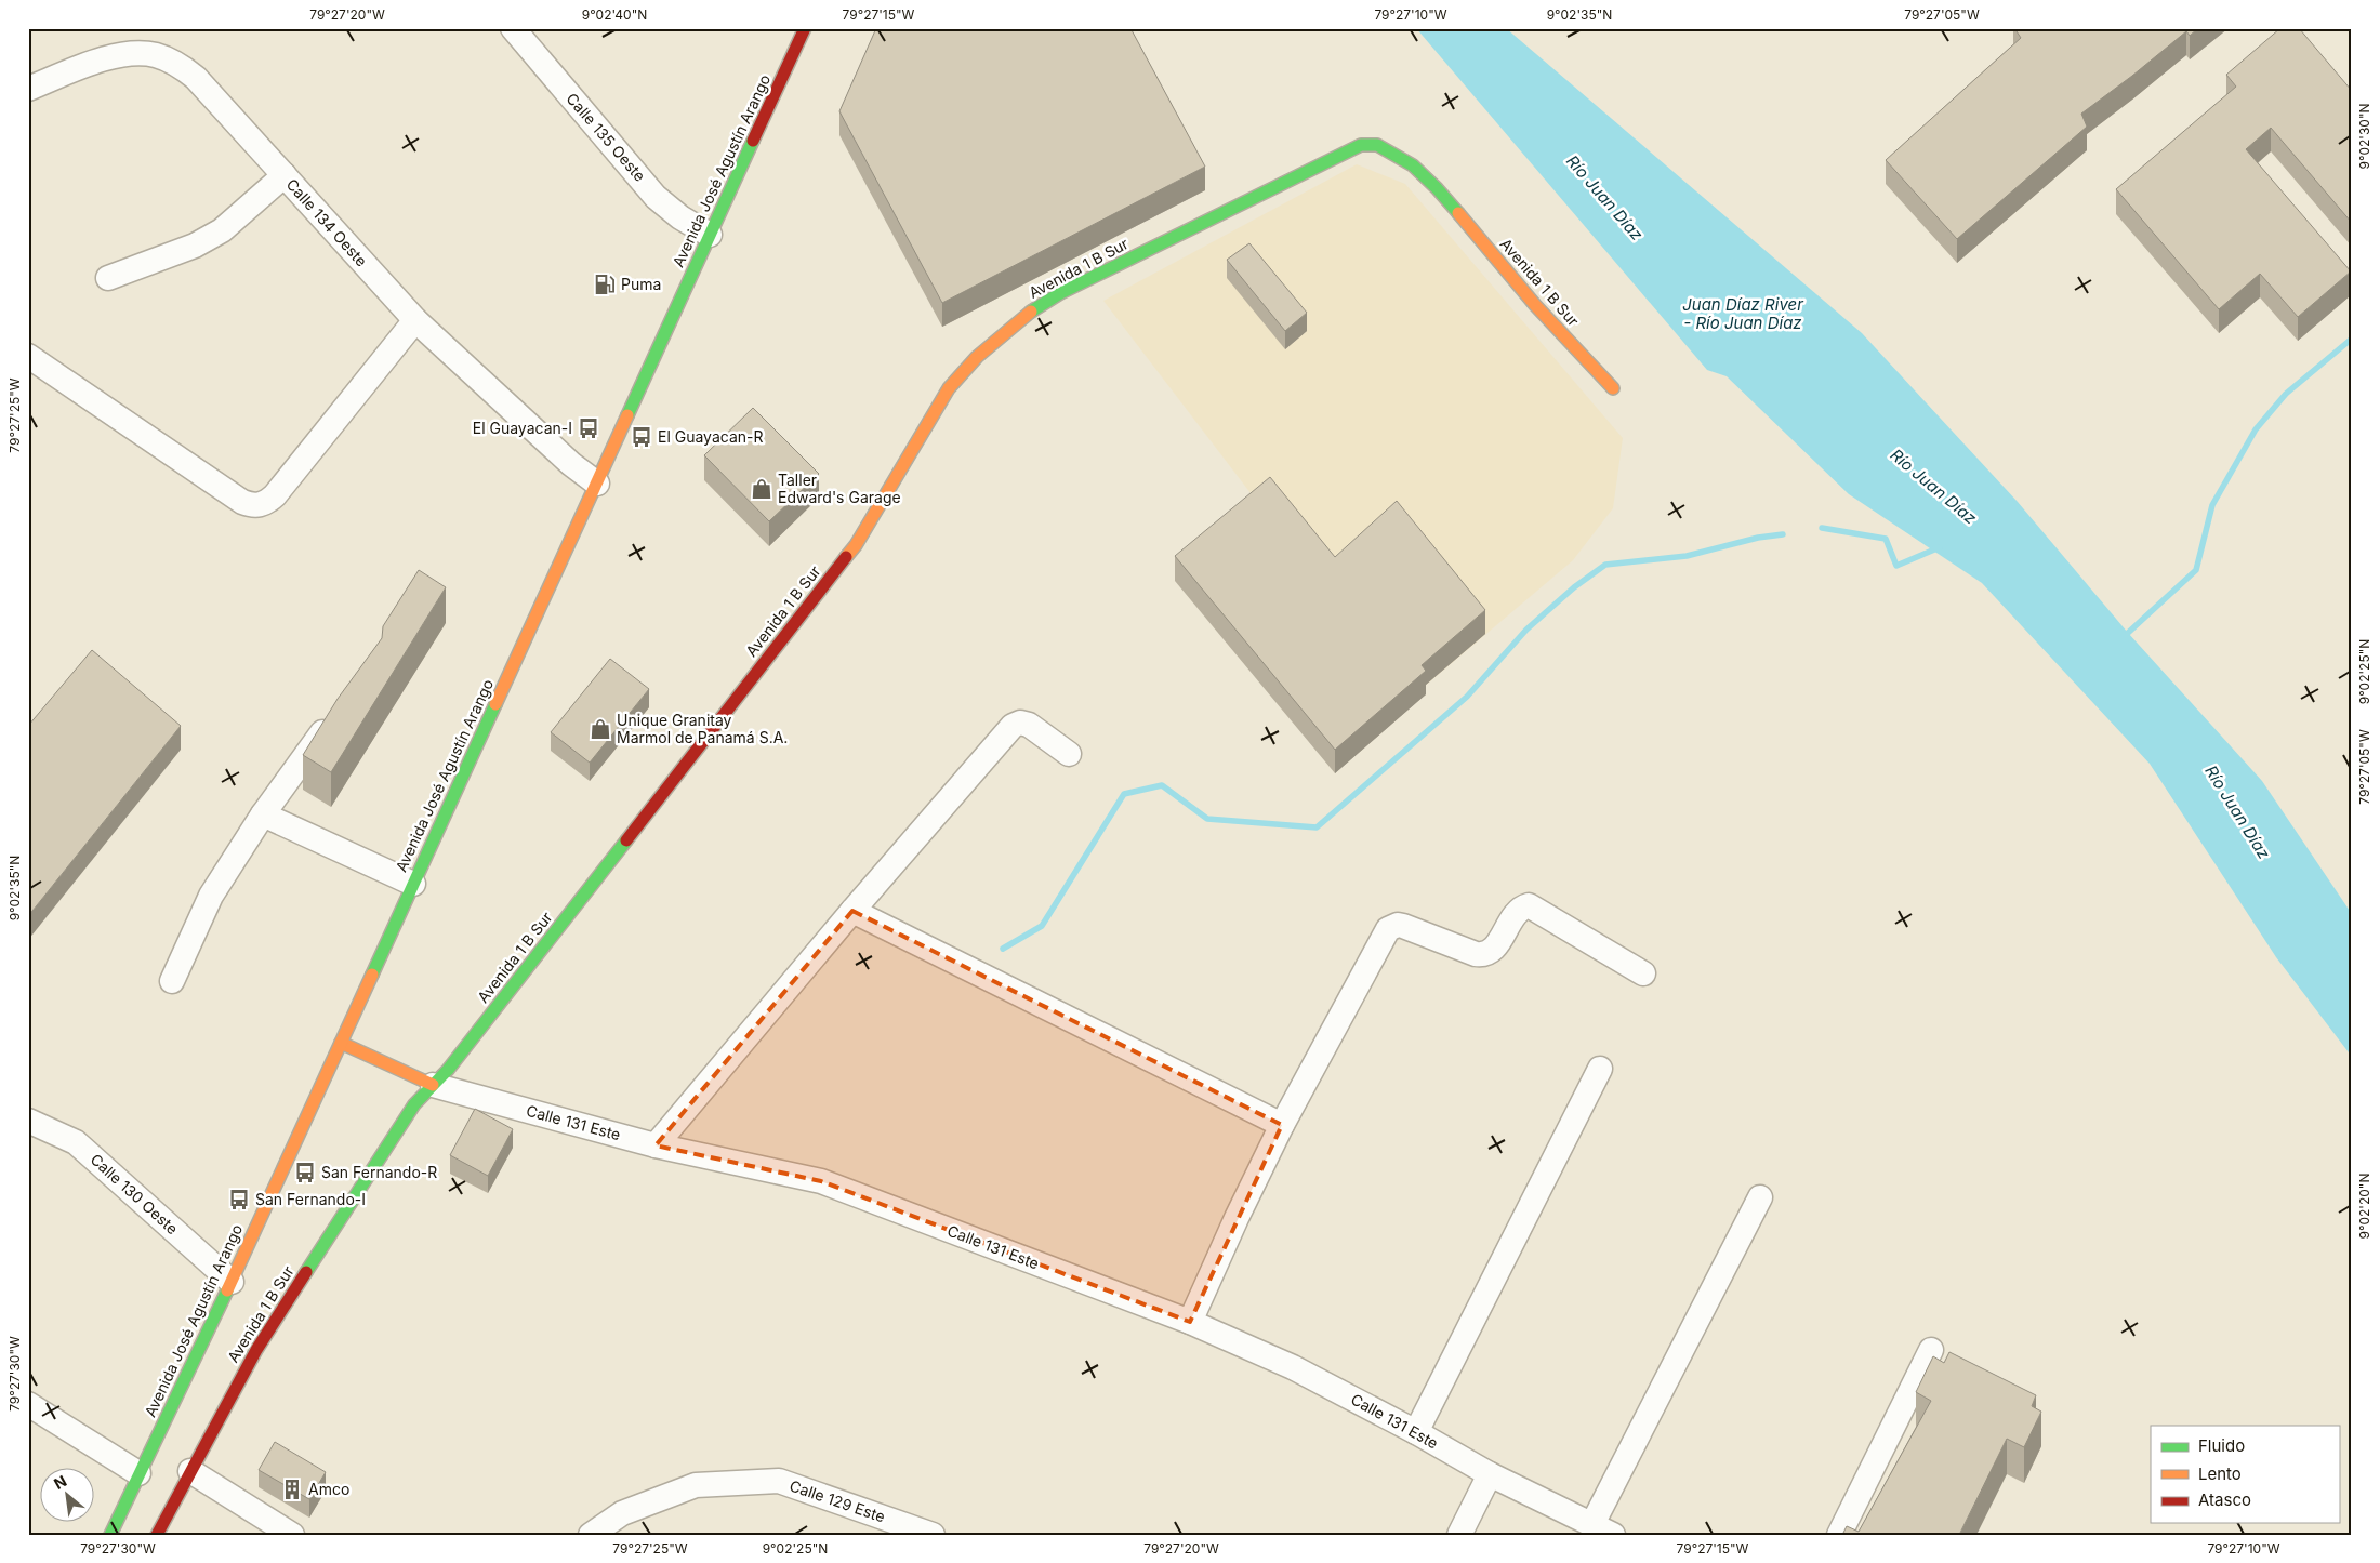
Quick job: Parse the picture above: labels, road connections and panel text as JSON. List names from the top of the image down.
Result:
{
  "streets": {
    "street": [
      "Calle 135 Oeste",
      "Avenida José Agustín Arango",
      "Calle 134 Oeste",
      "Avenida 1 B Sur",
      "Calle 131 Este",
      "Calle 130 Oeste",
      "Calle 129 Este"
    ]
  },
  "crossings": [
    ["Calle 135 Oeste", "Avenida José Agustín Arango"],
    ["Avenida José Agustín Arango", "Calle 134 Oeste"],
    ["Avenida José Agustín Arango", "Calle 131 Este"],
    ["Avenida José Agustín Arango", "Calle 130 Oeste"],
    ["Avenida 1 B Sur", "Calle 131 Este"]
  ],
  "water": ["Río Juan Díaz", "Juan Díaz River - Río Juan Díaz"],
  "places": {
    "fuel station": ["Puma"],
    "bus stop": [
      "El Guayacan-I",
      "El Guayacan-R",
      "San Fernando-R",
      "San Fernando-I"
    ],
    "shop": ["Taller Edward's Garage", "Unique Granitay Marmol de Panamá S.A."],
    "building": ["Amco"]
  },
  "legend": ["Fluido", "Lento", "Atasco"],
  "north": "top left",
  "coordinates": [
    "79°27'20\"W",
    "9°02'40\"N",
    "79°27'15\"W",
    "79°27'10\"W",
    "9°02'35\"N",
    "79°27'05\"W",
    "9°02'30\"N",
    "79°27'25\"W",
    "9°02'25\"N",
    "9°02'20\"N",
    "79°27'30\"W"
  ]
}
